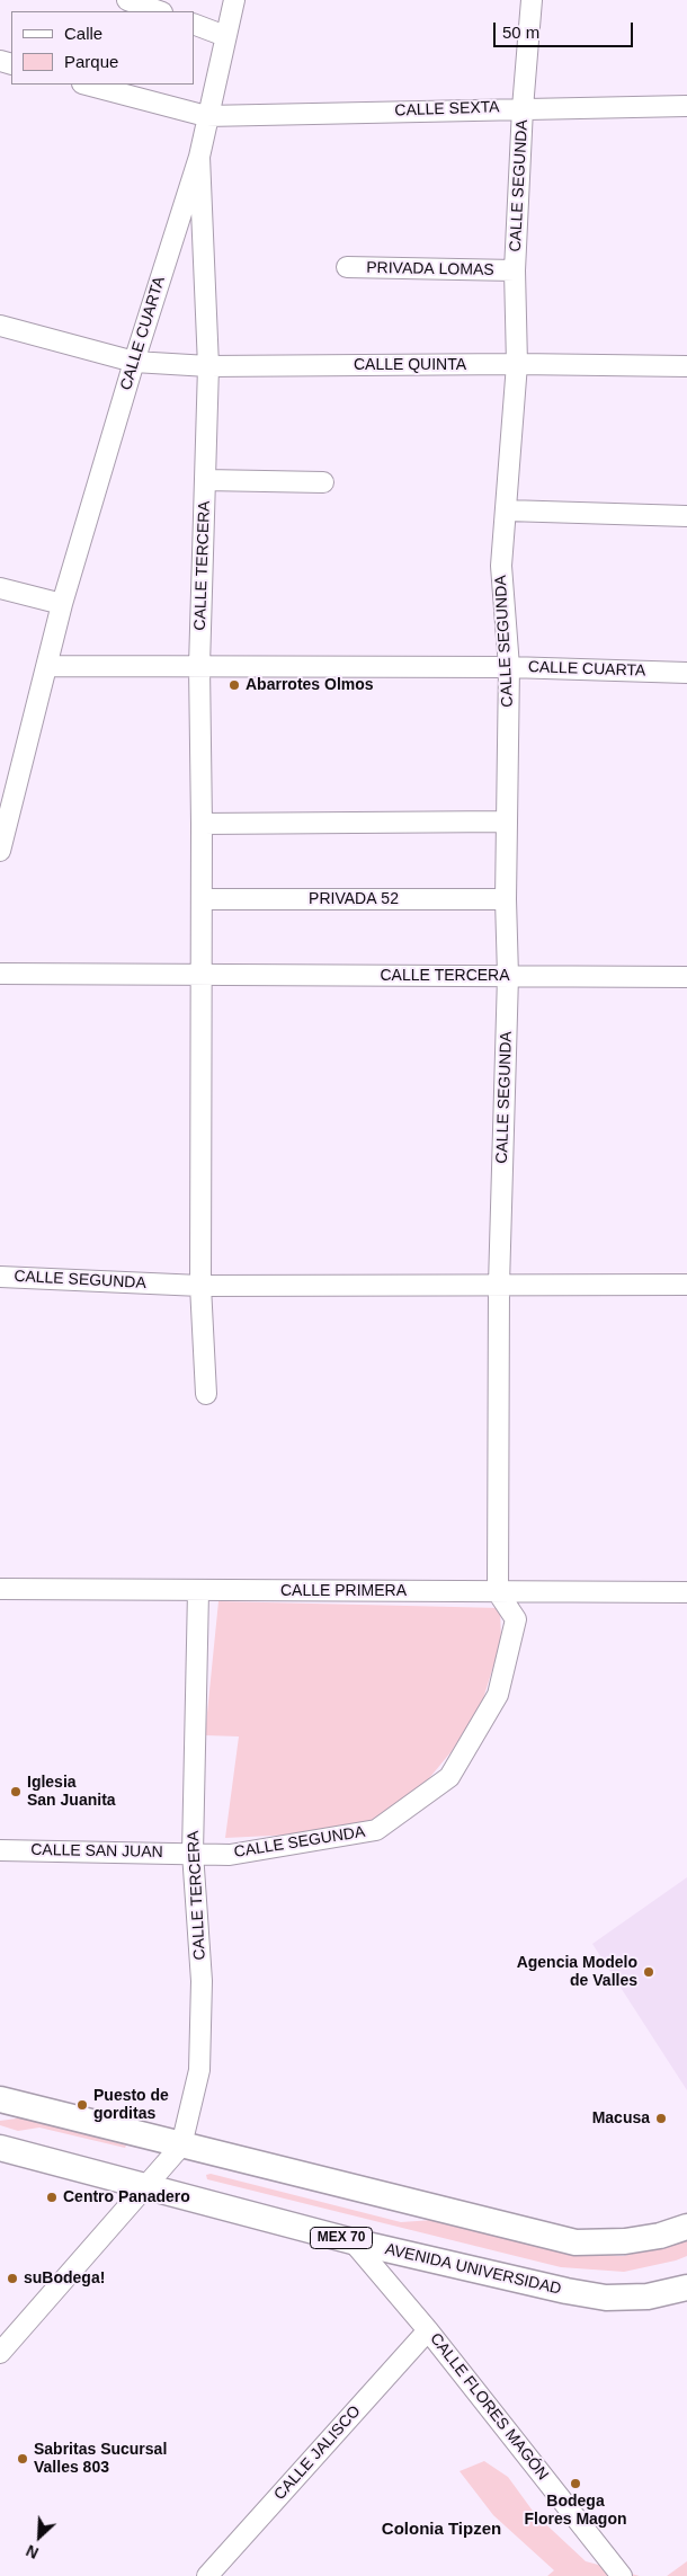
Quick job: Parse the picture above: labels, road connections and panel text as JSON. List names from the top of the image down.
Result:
{
  "streets": {
    "main road": ["MEX 70", "AVENIDA UNIVERSIDAD"],
    "street": [
      "CALLE SEXTA",
      "CALLE SEGUNDA",
      "PRIVADA LOMAS",
      "CALLE CUARTA",
      "CALLE QUINTA",
      "CALLE TERCERA",
      "PRIVADA 52",
      "CALLE PRIMERA",
      "CALLE SAN JUAN",
      "CALLE FLORES MAGÓN",
      "CALLE JALISCO"
    ]
  },
  "crossings": [
    ["CALLE SEXTA", "CALLE SEGUNDA"],
    ["CALLE SEXTA", "CALLE CUARTA"],
    ["CALLE SEGUNDA", "PRIVADA LOMAS"],
    ["CALLE SEGUNDA", "CALLE CUARTA"],
    ["CALLE SEGUNDA", "CALLE QUINTA"],
    ["CALLE SEGUNDA", "CALLE TERCERA"],
    ["CALLE SEGUNDA", "PRIVADA 52"],
    ["CALLE SEGUNDA", "CALLE PRIMERA"],
    ["CALLE SEGUNDA", "CALLE SAN JUAN"],
    ["CALLE CUARTA", "CALLE QUINTA"],
    ["CALLE CUARTA", "CALLE TERCERA"],
    ["CALLE QUINTA", "CALLE TERCERA"],
    ["CALLE TERCERA", "PRIVADA 52"],
    ["CALLE TERCERA", "CALLE PRIMERA"],
    ["CALLE TERCERA", "CALLE SAN JUAN"],
    ["CALLE TERCERA", "AVENIDA UNIVERSIDAD"],
    ["AVENIDA UNIVERSIDAD", "CALLE FLORES MAGÓN"],
    ["CALLE FLORES MAGÓN", "CALLE JALISCO"]
  ],
  "districts": ["Colonia Tipzen"],
  "places": [
    "Abarrotes Olmos",
    "Iglesia San Juanita",
    "Agencia Modelo de Valles",
    "Puesto de gorditas",
    "Macusa",
    "Centro Panadero",
    "suBodega!",
    "Sabritas Sucursal Valles 803",
    "Bodega Flores Magon"
  ],
  "legend": ["Calle", "Parque"],
  "scale_bar": "50 m",
  "north": "bottom left"
}
